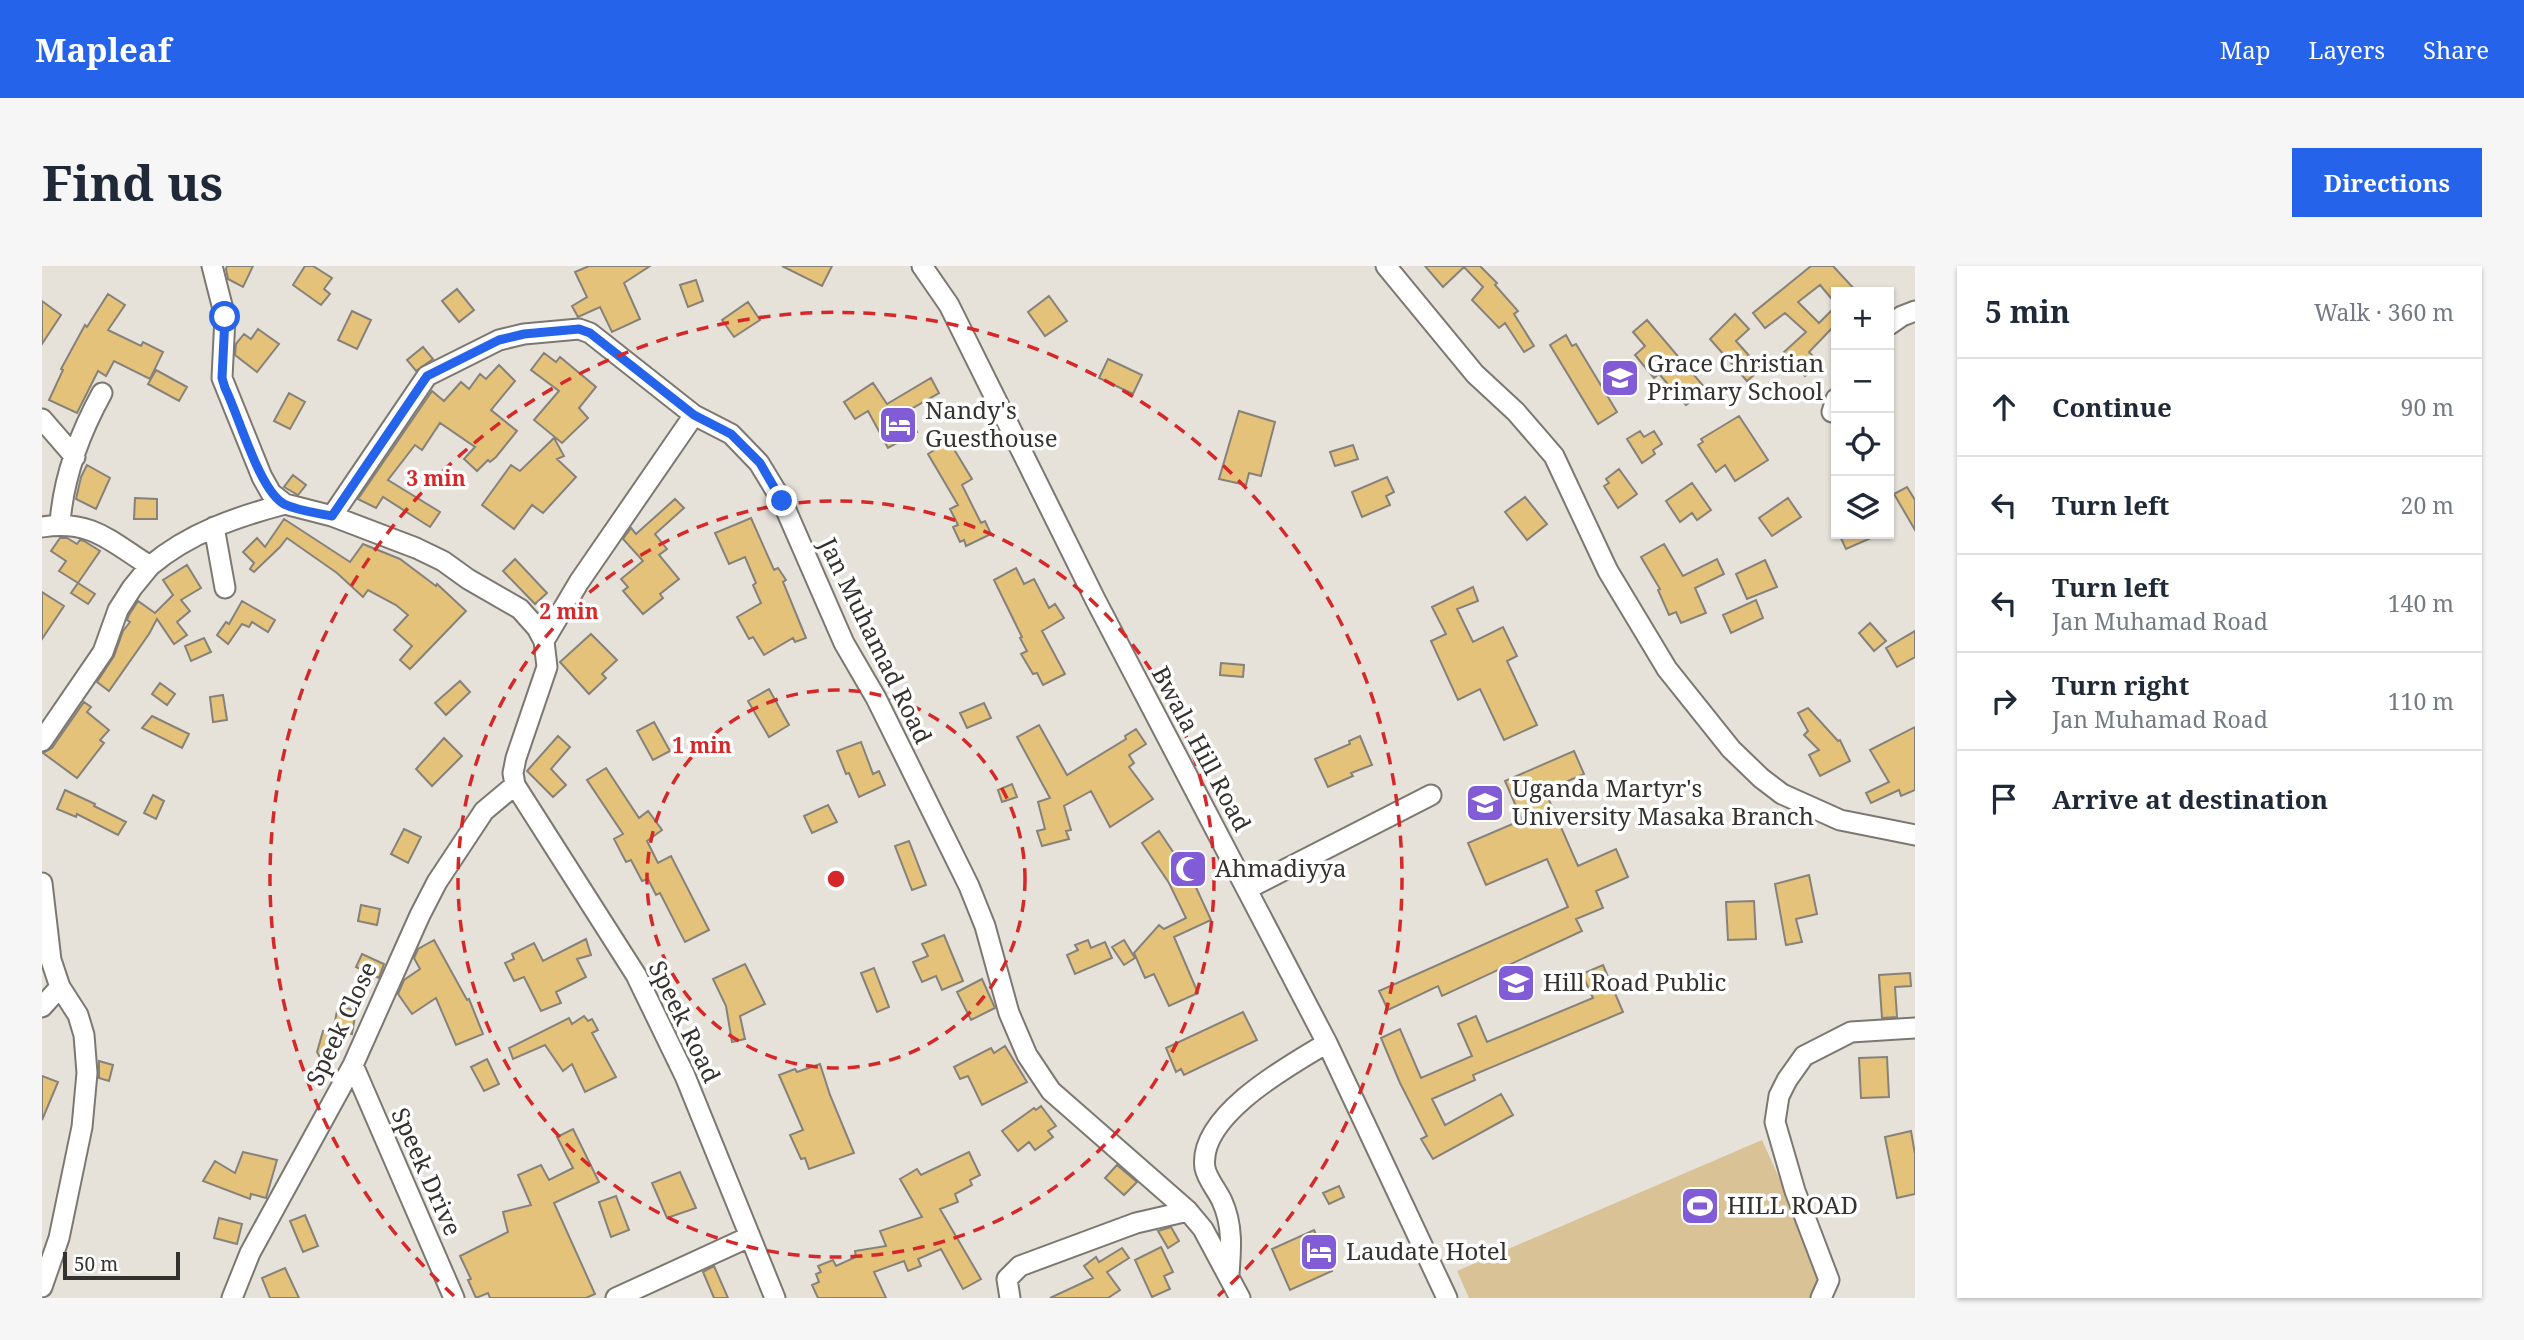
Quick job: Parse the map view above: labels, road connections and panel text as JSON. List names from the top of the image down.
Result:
{
  "streets": {
    "street": [
      "Jan Muhamad Road",
      "Bwala Hill Road",
      "Speek Road",
      "Speek Close",
      "Speek Drive"
    ]
  },
  "crossings": [
    ["Speek Road", "Speek Close"],
    ["Speek Close", "Speek Drive"]
  ],
  "places": {
    "school or university": ["Grace Christian Primary School", "Uganda Martyr's University Masaka Branch", "Hill Road Public"],
    "hotel": ["Nandy's Guesthouse", "Laudate Hotel"],
    "mosque": ["Ahmadiyya"],
    "sports": ["HILL ROAD"]
  },
  "scale_bar": "50 m",
  "page": {
    "header": "Mapleaf",
    "nav": ["Map", "Layers", "Share"],
    "buttons": "Directions",
    "title": "Find us",
    "heading": ["5 min", "Walk · 360 m"],
    "map_buttons": ["+", "−"],
    "list": [
      ["Continue", "90 m"],
      ["Turn left", "20 m"],
      ["Turn left", "Jan Muhamad Road", "140 m"],
      ["Turn right", "Jan Muhamad Road", "110 m"],
      "Arrive at destination"
    ],
    "scale": "50 m"
  },
  "rings": ["3 min", "2 min", "1 min"]
}
